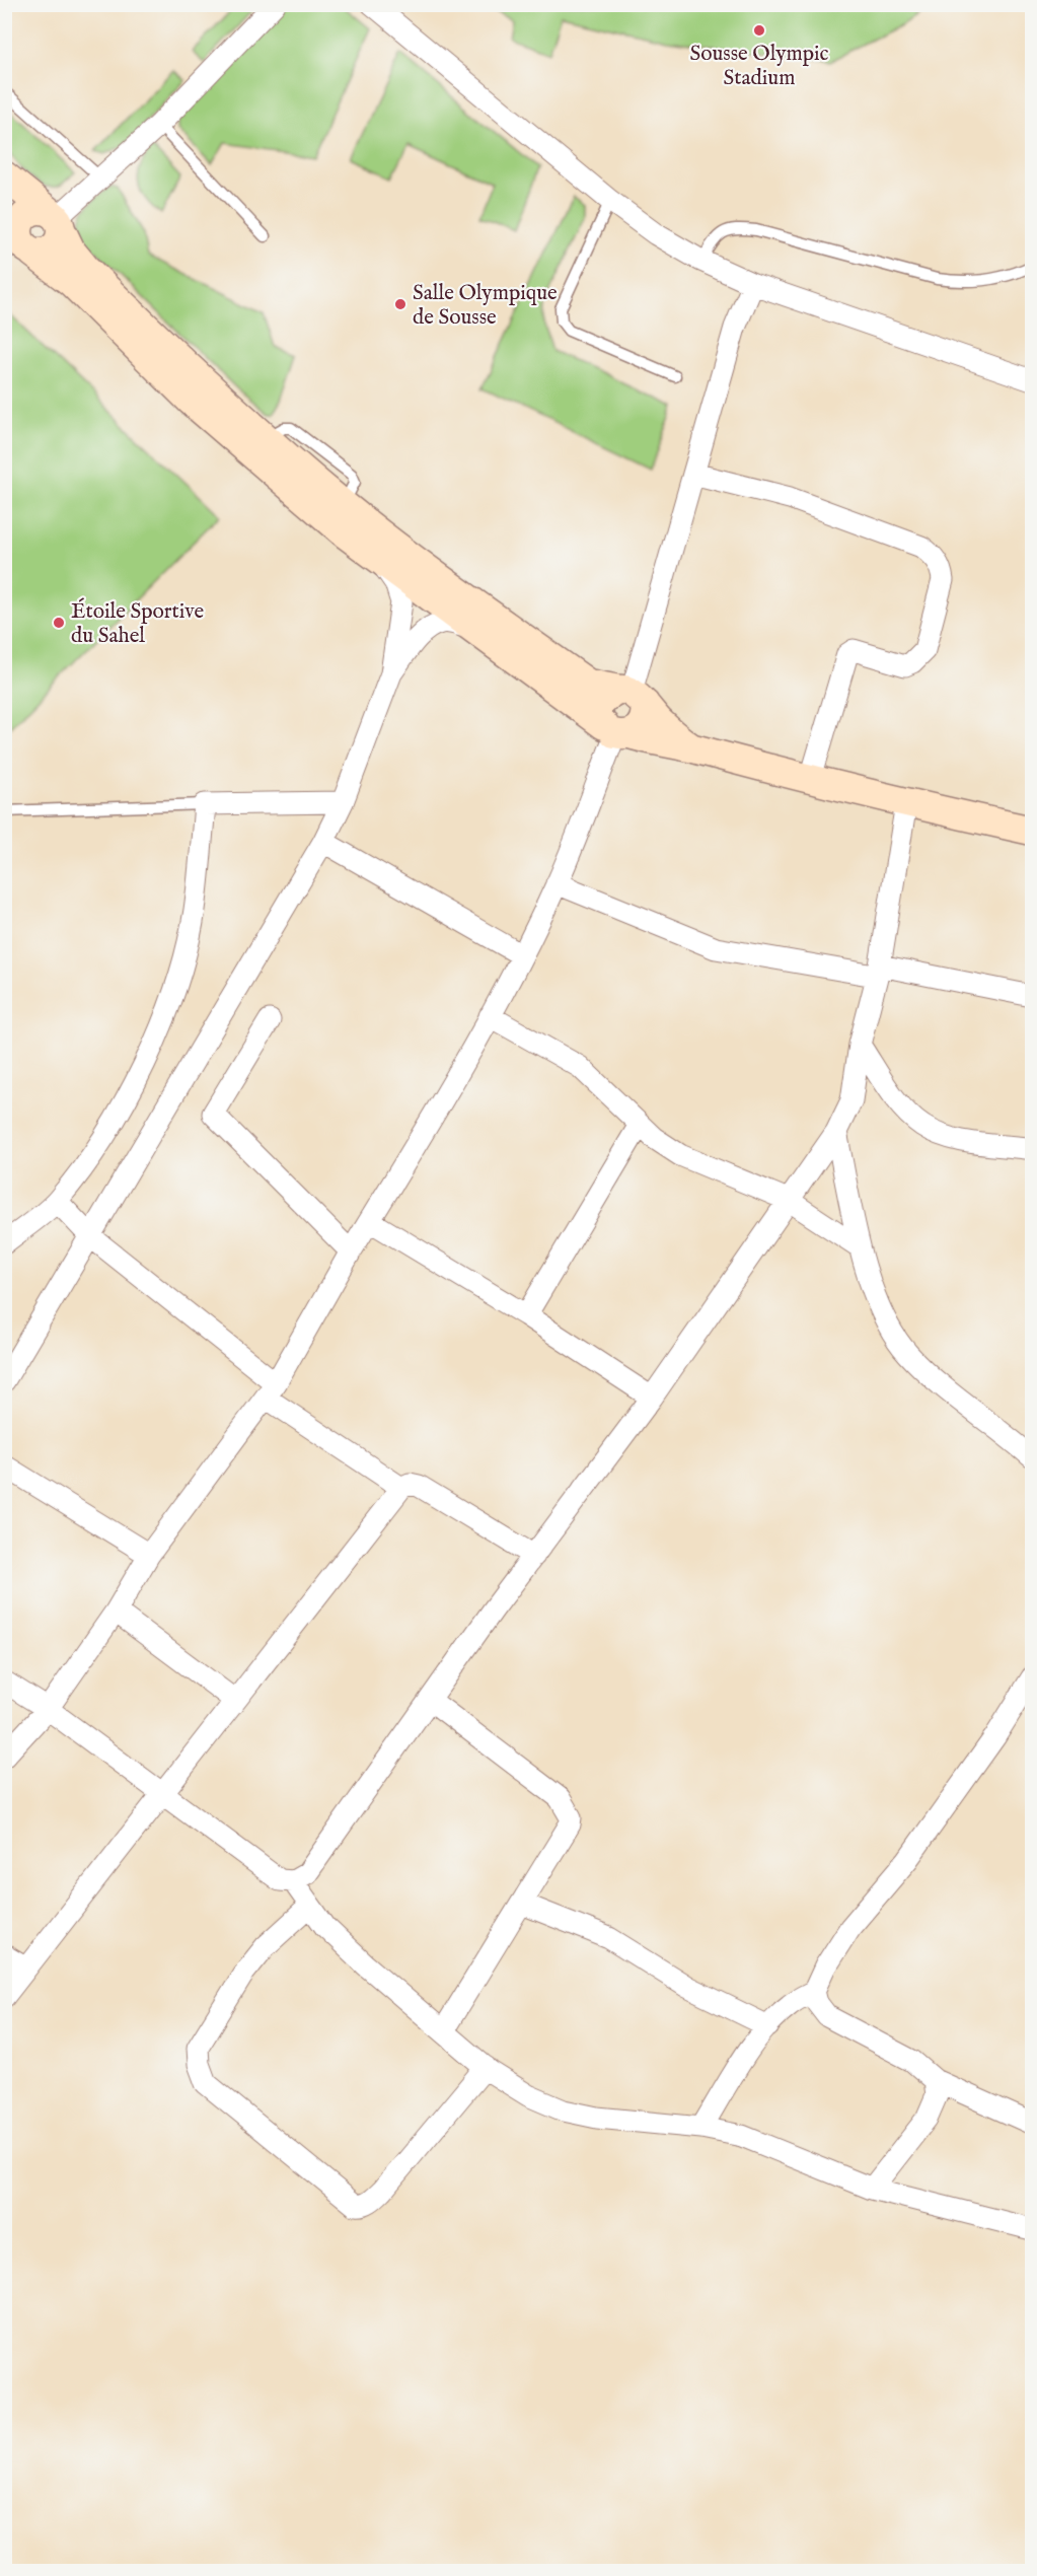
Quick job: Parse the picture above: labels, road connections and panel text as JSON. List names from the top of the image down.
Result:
{
  "places": ["Sousse Olympic Stadium", "Salle Olympique de Sousse", "Étoile Sportive du Sahel"]
}
